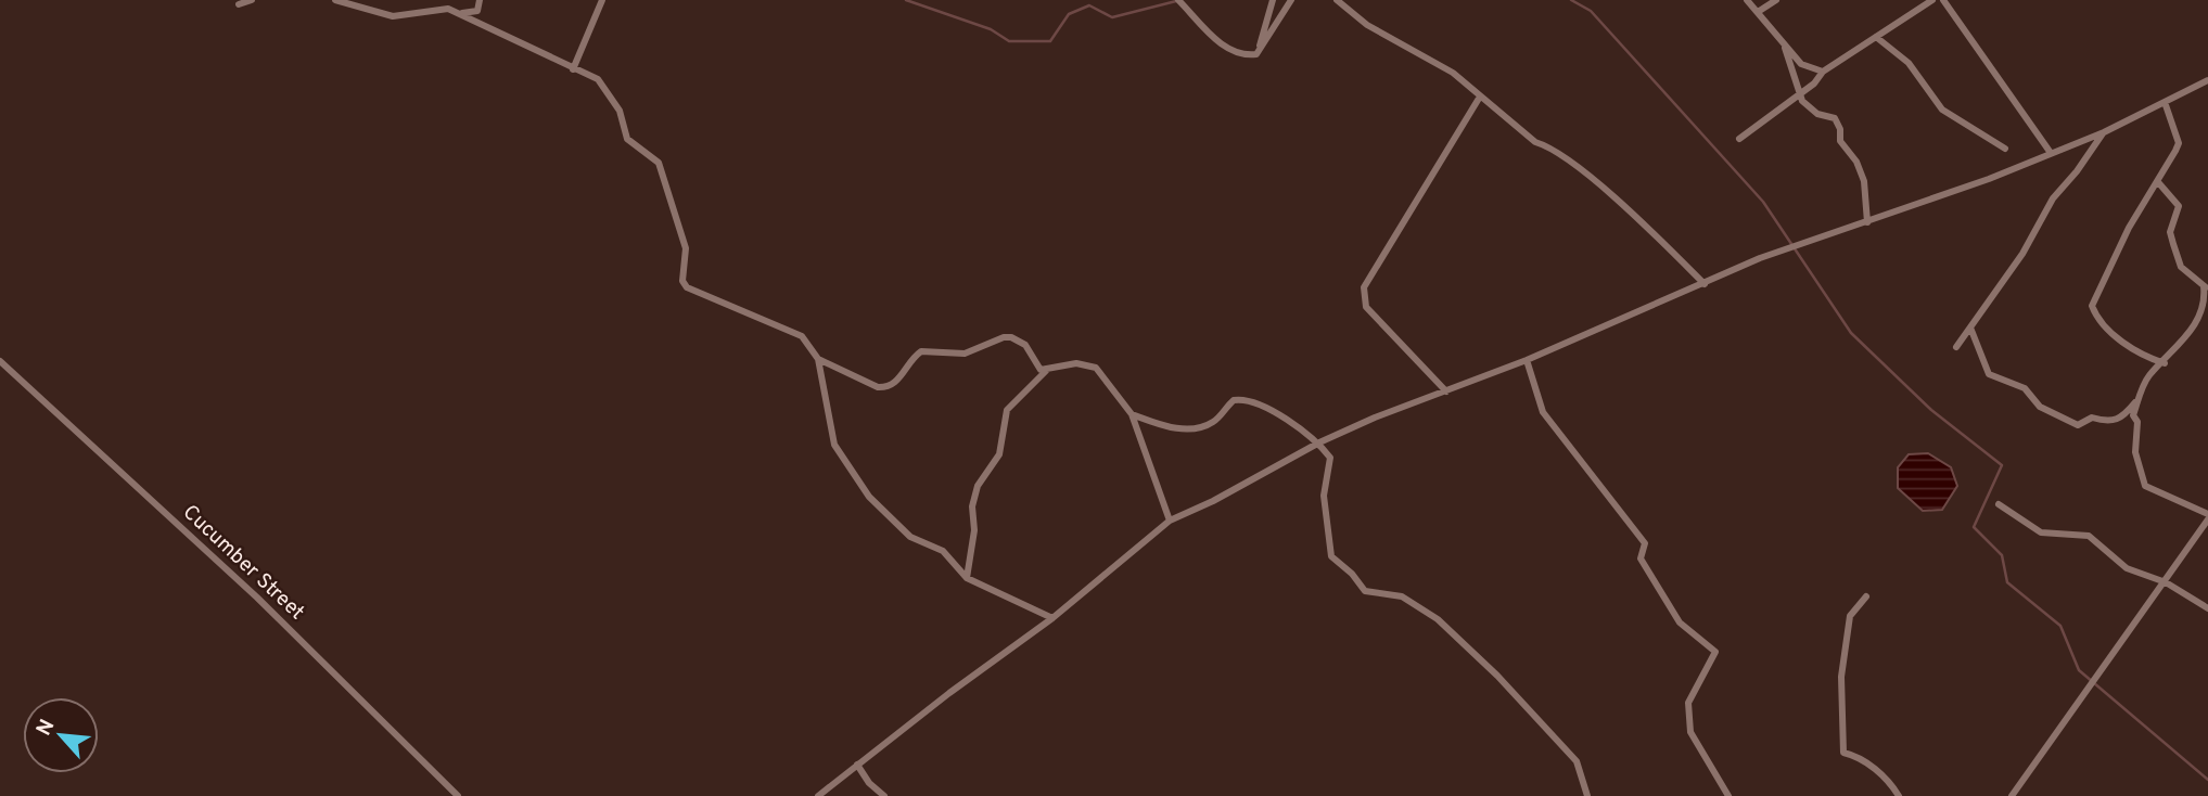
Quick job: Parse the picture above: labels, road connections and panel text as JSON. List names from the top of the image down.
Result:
{
  "streets": {
    "street": ["Cucumber Street"]
  },
  "north": "top left"
}
